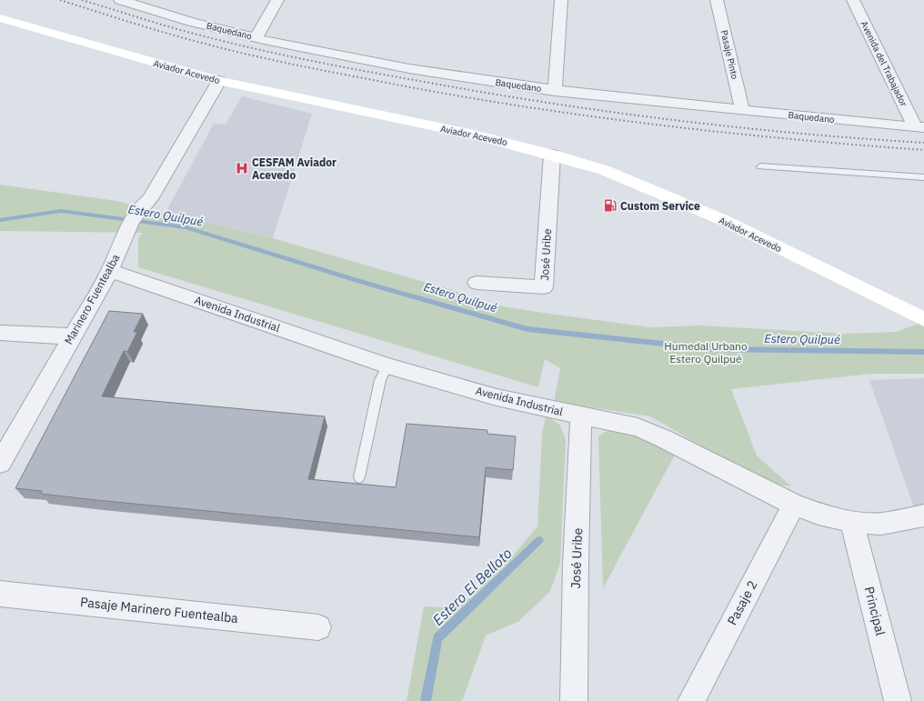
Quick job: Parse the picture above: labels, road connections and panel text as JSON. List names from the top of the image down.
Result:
{
  "streets": {
    "main road": ["Aviador Acevedo"],
    "street": [
      "Baquedano",
      "Pasaje Pinto",
      "Avenida del Trabajador",
      "José Uribe",
      "Marinero Fuentealba",
      "Avenida Industrial",
      "Pasaje 2",
      "Pasaje Marinero Fuentealba",
      "Principal"
    ]
  },
  "crossings": [
    ["Baquedano", "Pasaje Pinto"],
    ["Baquedano", "Avenida del Trabajador"],
    ["Aviador Acevedo", "José Uribe"],
    ["Aviador Acevedo", "Marinero Fuentealba"],
    ["José Uribe", "Avenida Industrial"],
    ["Marinero Fuentealba", "Avenida Industrial"],
    ["Avenida Industrial", "Pasaje 2"],
    ["Avenida Industrial", "Principal"]
  ],
  "water": ["Estero Quilpué", "Estero El Belloto"],
  "parks": ["Humedal Urbano Estero Quilpué"],
  "places": {
    "hospital": ["CESFAM Aviador Acevedo"],
    "fuel station": ["Custom Service"]
  }
}
